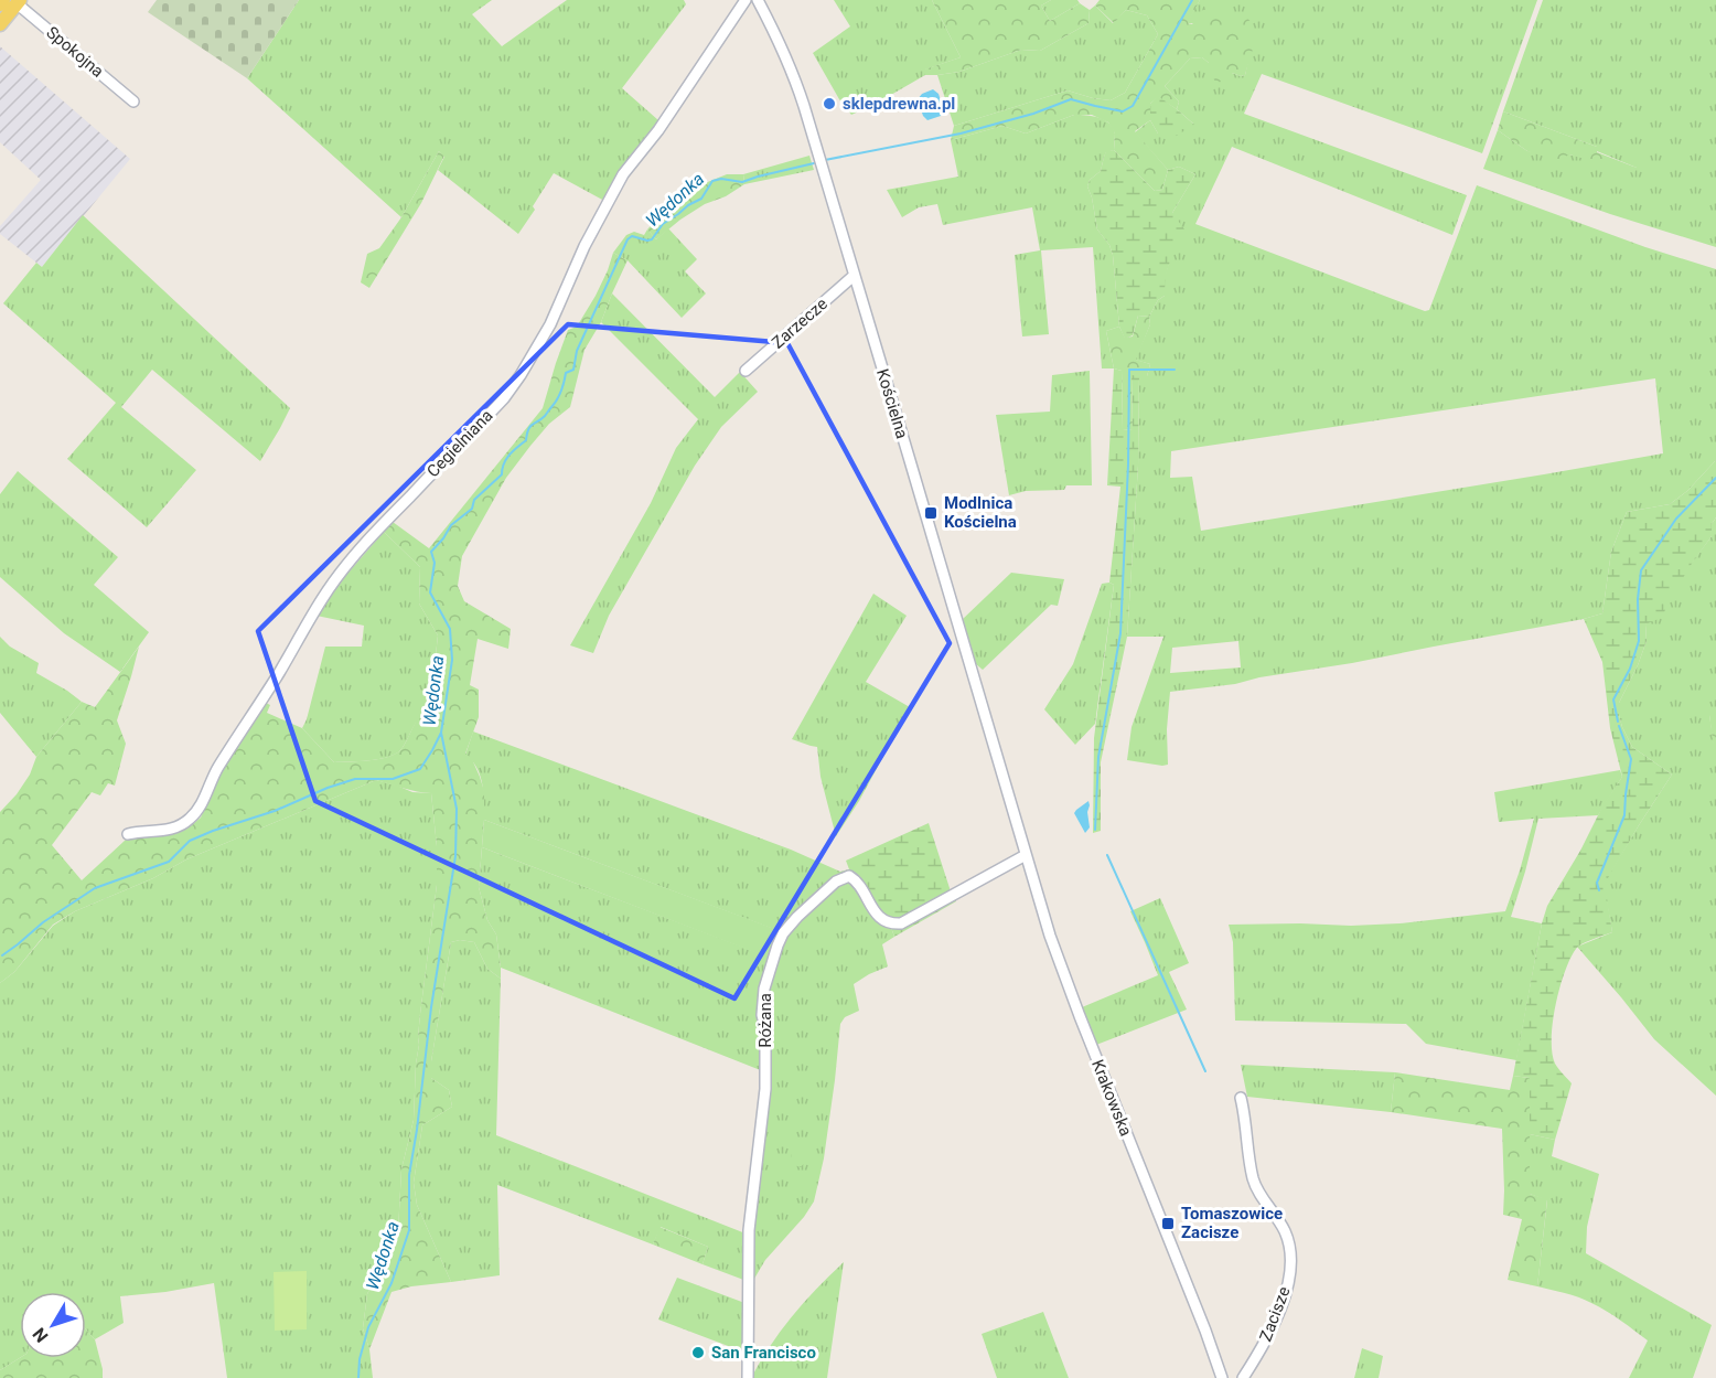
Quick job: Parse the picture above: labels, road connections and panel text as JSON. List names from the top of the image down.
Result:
{
  "streets": {
    "street": [
      "Spokojna",
      "Zarzecze",
      "Kościelna",
      "Cegielniana",
      "Różana",
      "Krakowska",
      "Zacisze"
    ]
  },
  "crossings": [
    ["Zarzecze", "Kościelna"],
    ["Kościelna", "Krakowska"],
    ["Różana", "Krakowska"]
  ],
  "water": ["Wędonka"],
  "places": {
    "other": ["sklepdrewna.pl", "San Francisco"],
    "transit": ["Modlnica Kościelna", "Tomaszowice Zacisze"]
  },
  "north": "bottom left"
}
